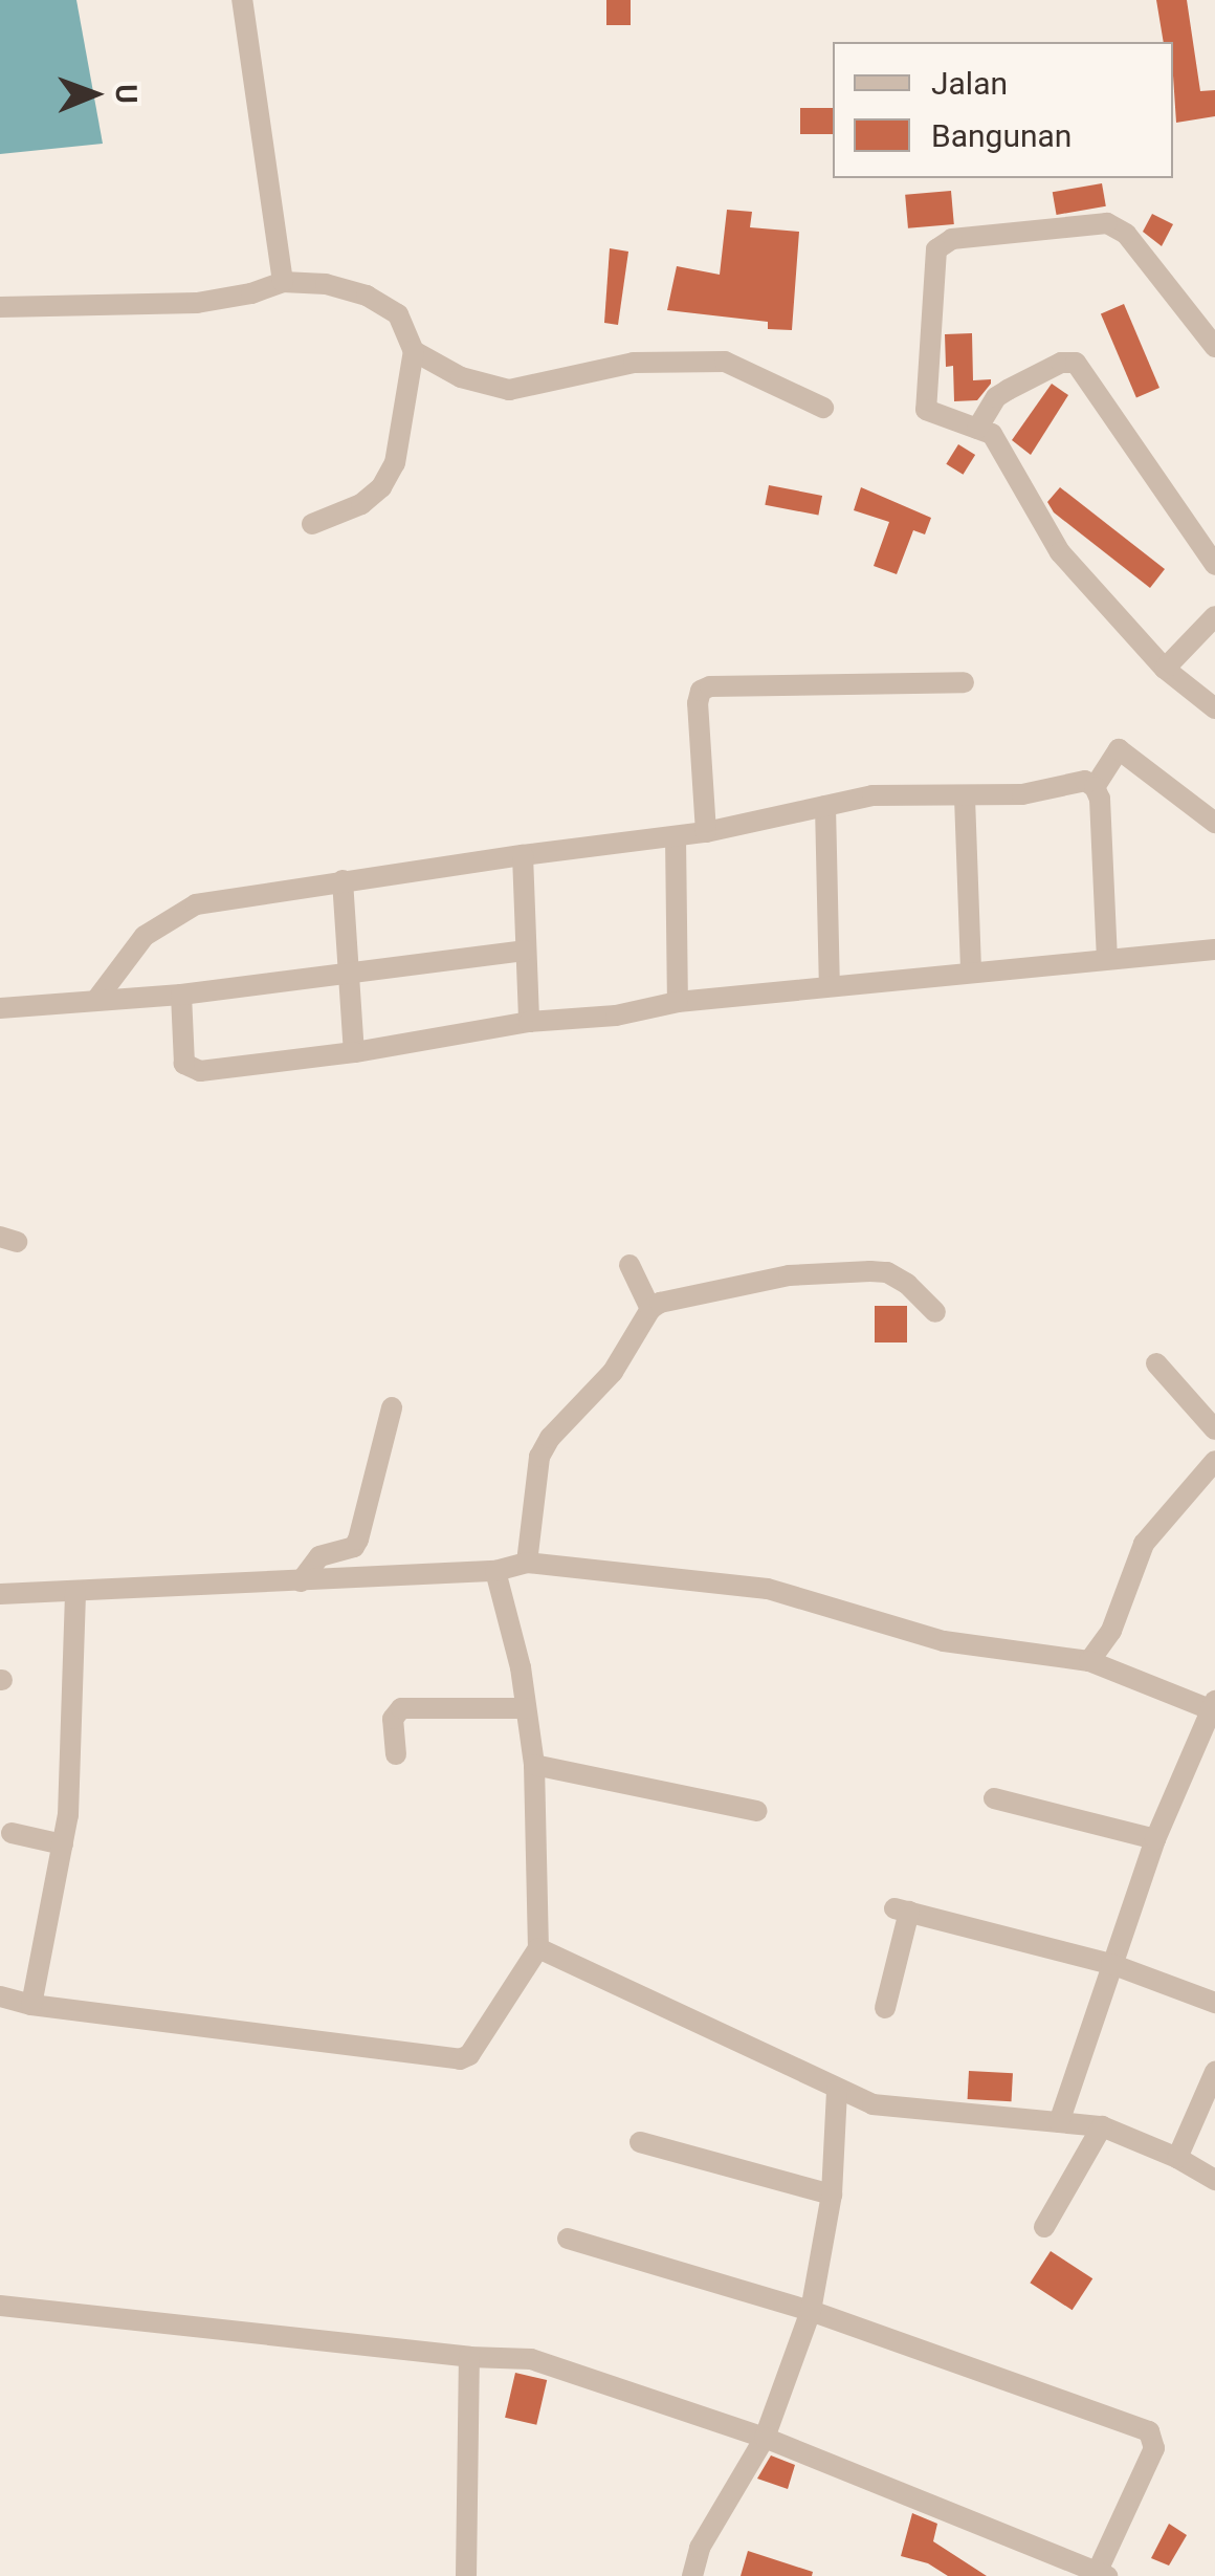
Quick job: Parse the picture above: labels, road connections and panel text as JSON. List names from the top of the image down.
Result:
{
  "legend": ["Jalan", "Bangunan"],
  "north": "right"
}
